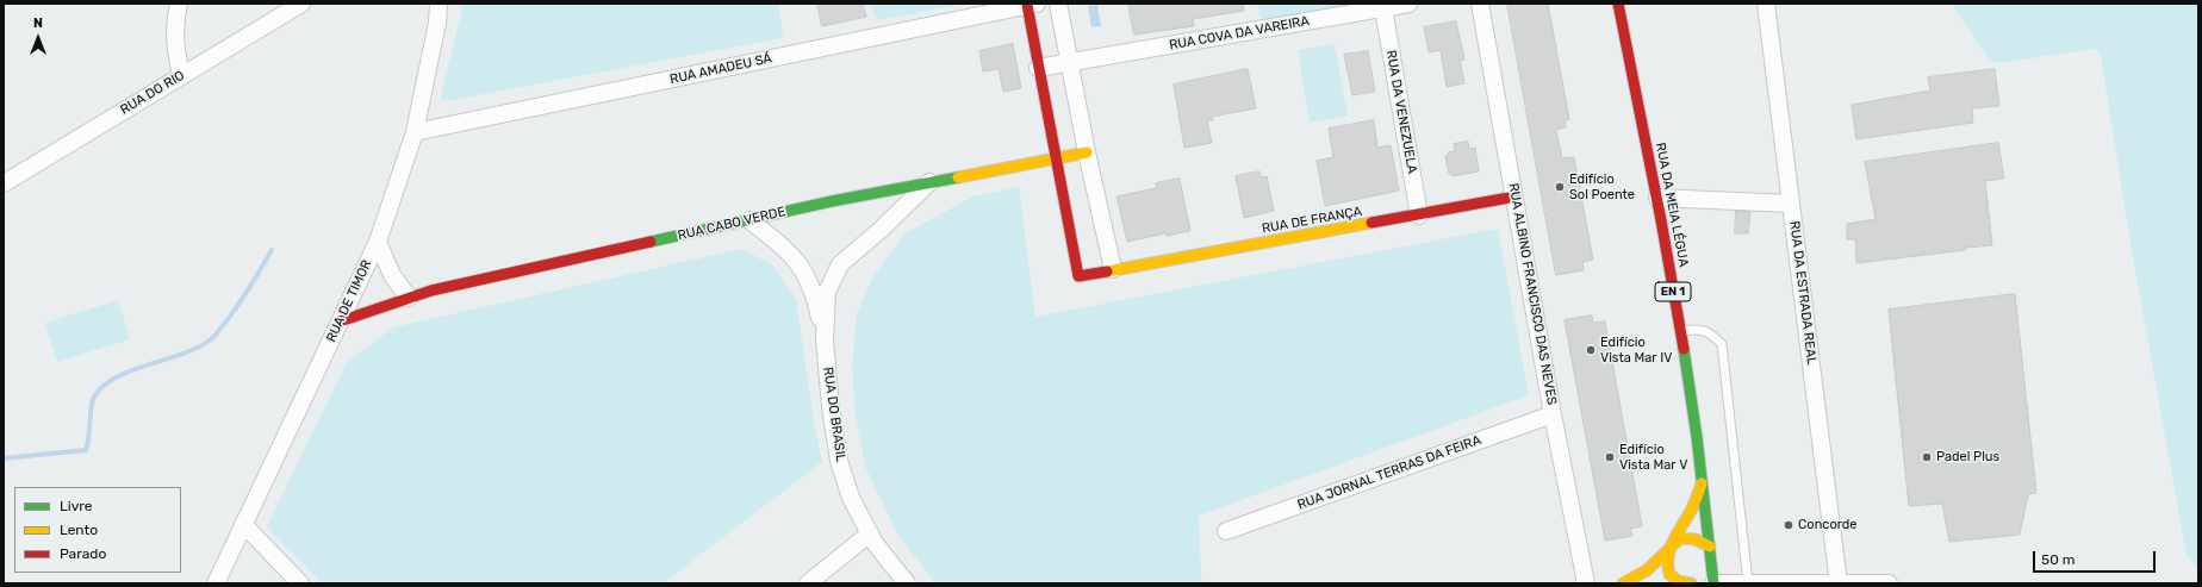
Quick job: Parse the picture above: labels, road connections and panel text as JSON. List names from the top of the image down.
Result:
{
  "streets": {
    "street": [
      "RUA COVA DA VAREIRA",
      "RUA AMADEU SÁ",
      "RUA DO RIO",
      "RUA DA VENEZUELA",
      "RUA DA MEIA LÉGUA",
      "RUA DE FRANÇA",
      "RUA CABO VERDE",
      "EN 1",
      "RUA DA ESTRADA REAL",
      "RUA ALBINO FRANCISCO DAS NEVES",
      "RUA DE TIMOR",
      "RUA DO BRASIL",
      "RUA JORNAL TERRAS DA FEIRA"
    ]
  },
  "crossings": [
    ["RUA COVA DA VAREIRA", "RUA DA VENEZUELA"],
    ["RUA AMADEU SÁ", "RUA DE TIMOR"],
    ["RUA DA VENEZUELA", "RUA DE FRANÇA"],
    ["RUA DE FRANÇA", "RUA CABO VERDE"],
    ["RUA DE FRANÇA", "RUA ALBINO FRANCISCO DAS NEVES"],
    ["RUA CABO VERDE", "RUA DE TIMOR"],
    ["RUA CABO VERDE", "RUA DO BRASIL"],
    ["RUA ALBINO FRANCISCO DAS NEVES", "RUA JORNAL TERRAS DA FEIRA"]
  ],
  "places": [
    "Edifício Sol Poente",
    "Edifício Vista Mar IV",
    "Edifício Vista Mar V",
    "Padel Plus",
    "Concorde"
  ],
  "legend": ["Livre", "Lento", "Parado"],
  "scale_bar": "50 m",
  "north": "top"
}
